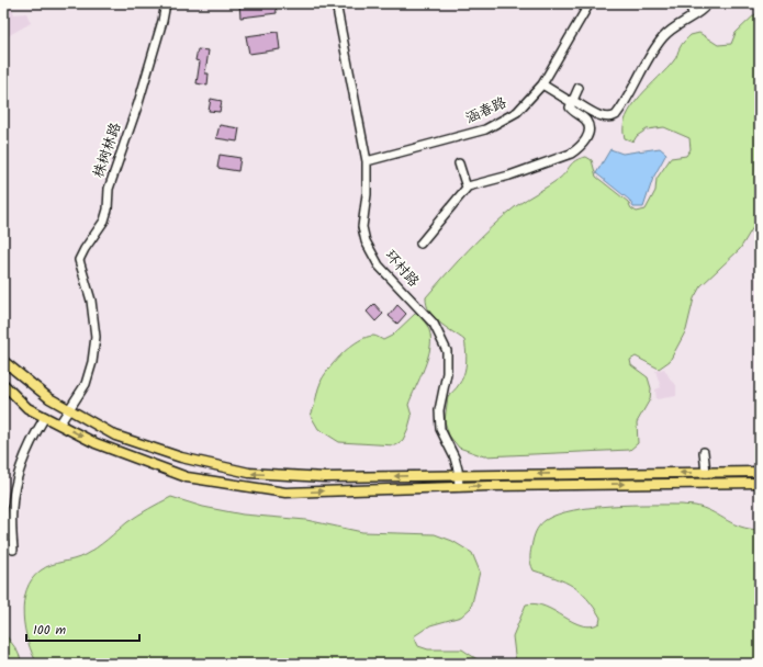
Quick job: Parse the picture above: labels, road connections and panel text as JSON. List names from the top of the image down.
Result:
{
  "streets": {
    "street": ["涵春路", "株树林路", "环村路"]
  },
  "crossings": [
    ["涵春路", "环村路"]
  ],
  "scale_bar": "100 m"
}
